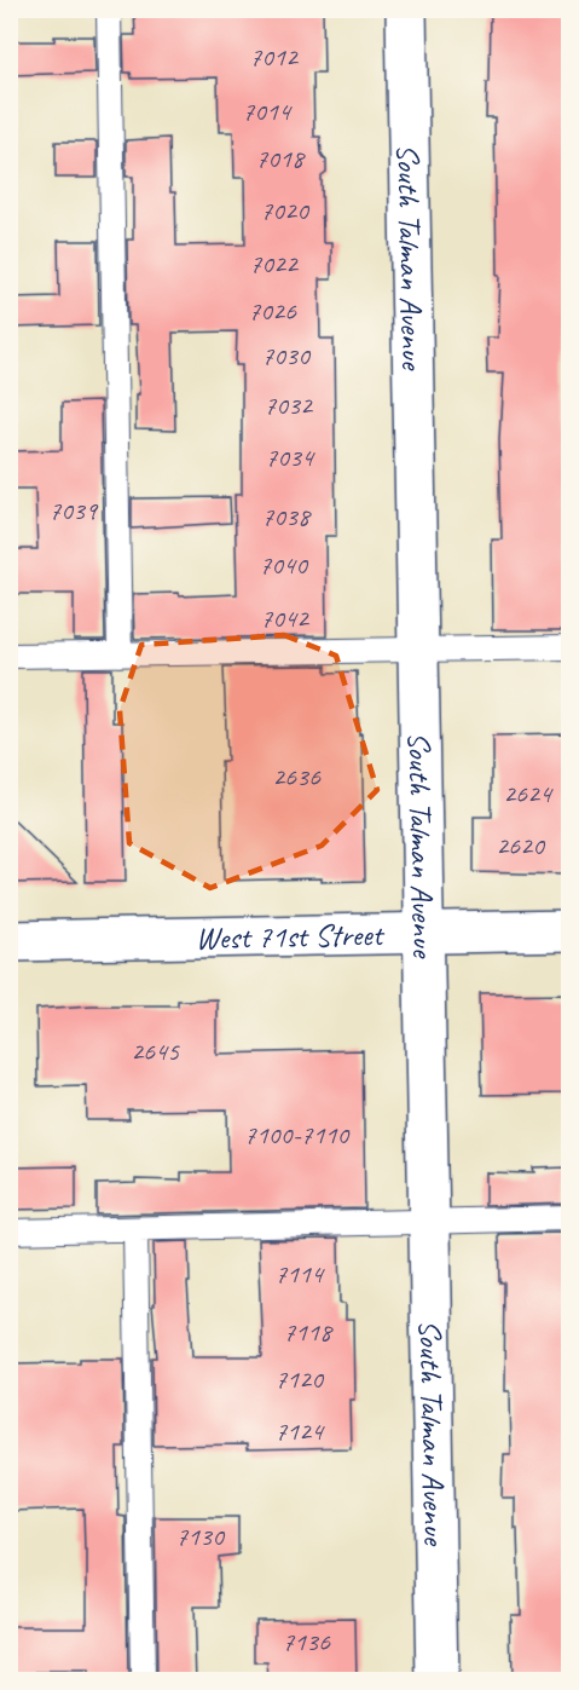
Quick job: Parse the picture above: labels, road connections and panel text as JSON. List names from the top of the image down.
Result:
{
  "streets": {
    "street": ["South Talman Avenue", "West 71st Street"]
  },
  "crossings": [
    ["South Talman Avenue", "West 71st Street"]
  ],
  "house_numbers": [
    "7012",
    "7014",
    "7018",
    "7020",
    "7022",
    "7026",
    "7030",
    "7032",
    "7034",
    "7039",
    "7038",
    "7040",
    "7042",
    "2636",
    "2624",
    "2620",
    "2645",
    "7100-7110",
    "7114",
    "7118",
    "7120",
    "7124",
    "7130",
    "7136"
  ]
}
